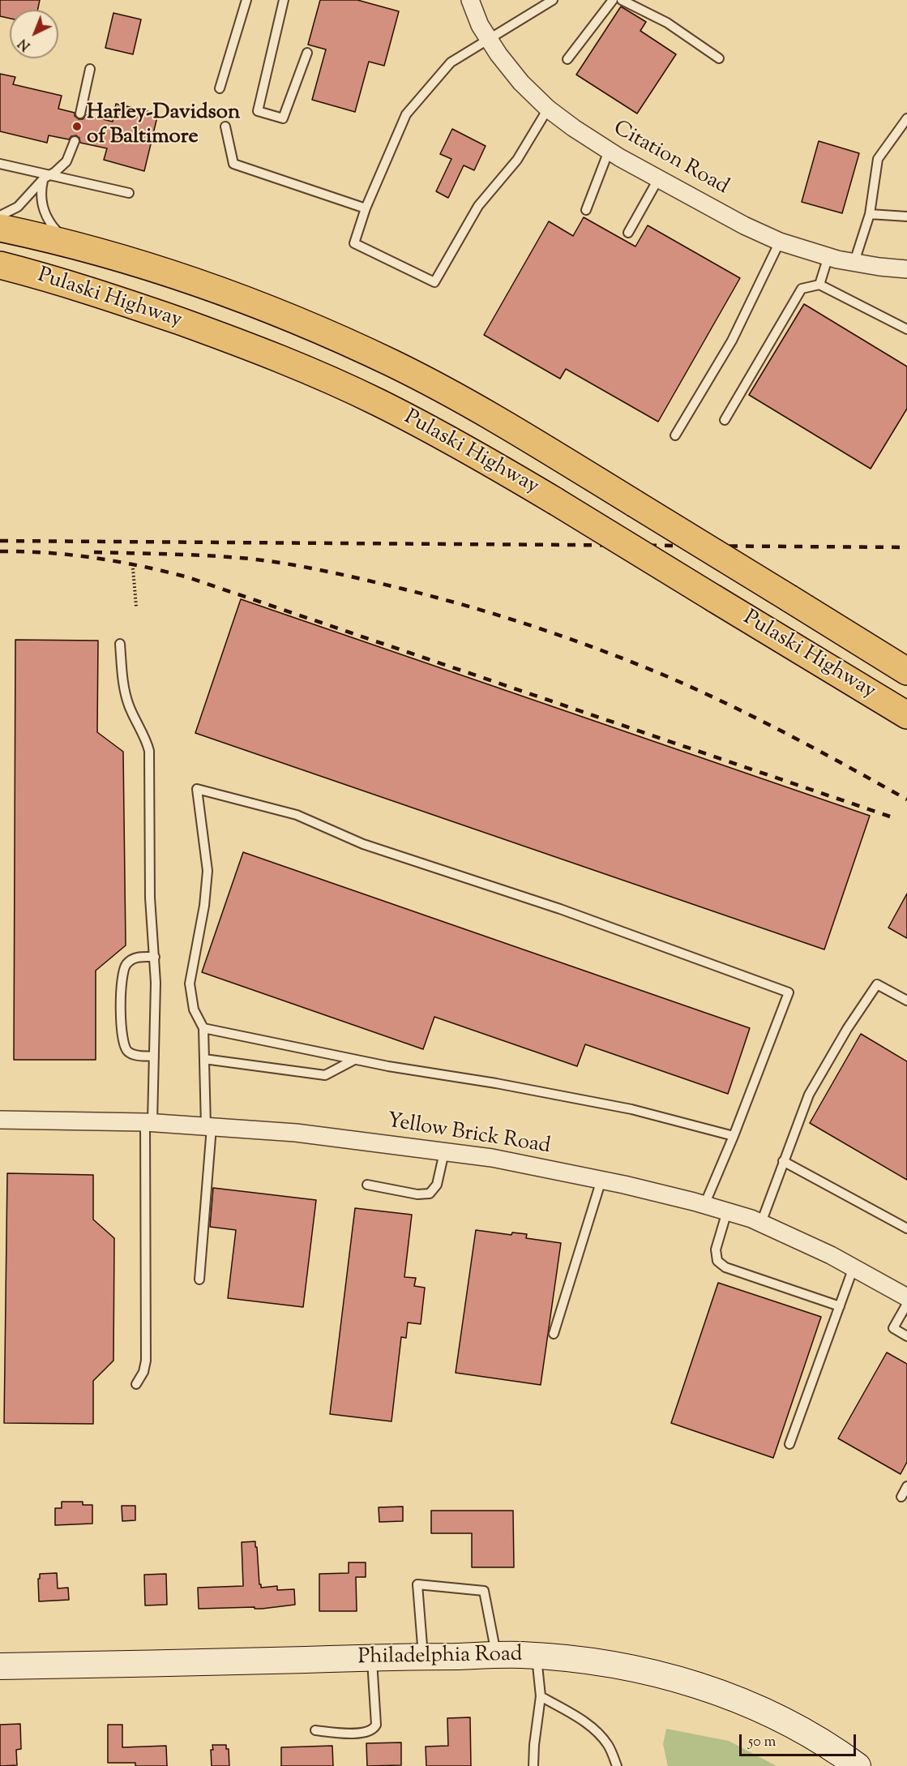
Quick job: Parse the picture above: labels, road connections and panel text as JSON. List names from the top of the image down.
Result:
{
  "streets": {
    "highway": ["Pulaski Highway"],
    "main road": ["Philadelphia Road"],
    "street": ["Citation Road", "Yellow Brick Road"]
  },
  "places": ["Harley-Davidson of Baltimore"],
  "scale_bar": "50 m",
  "north": "bottom left"
}
